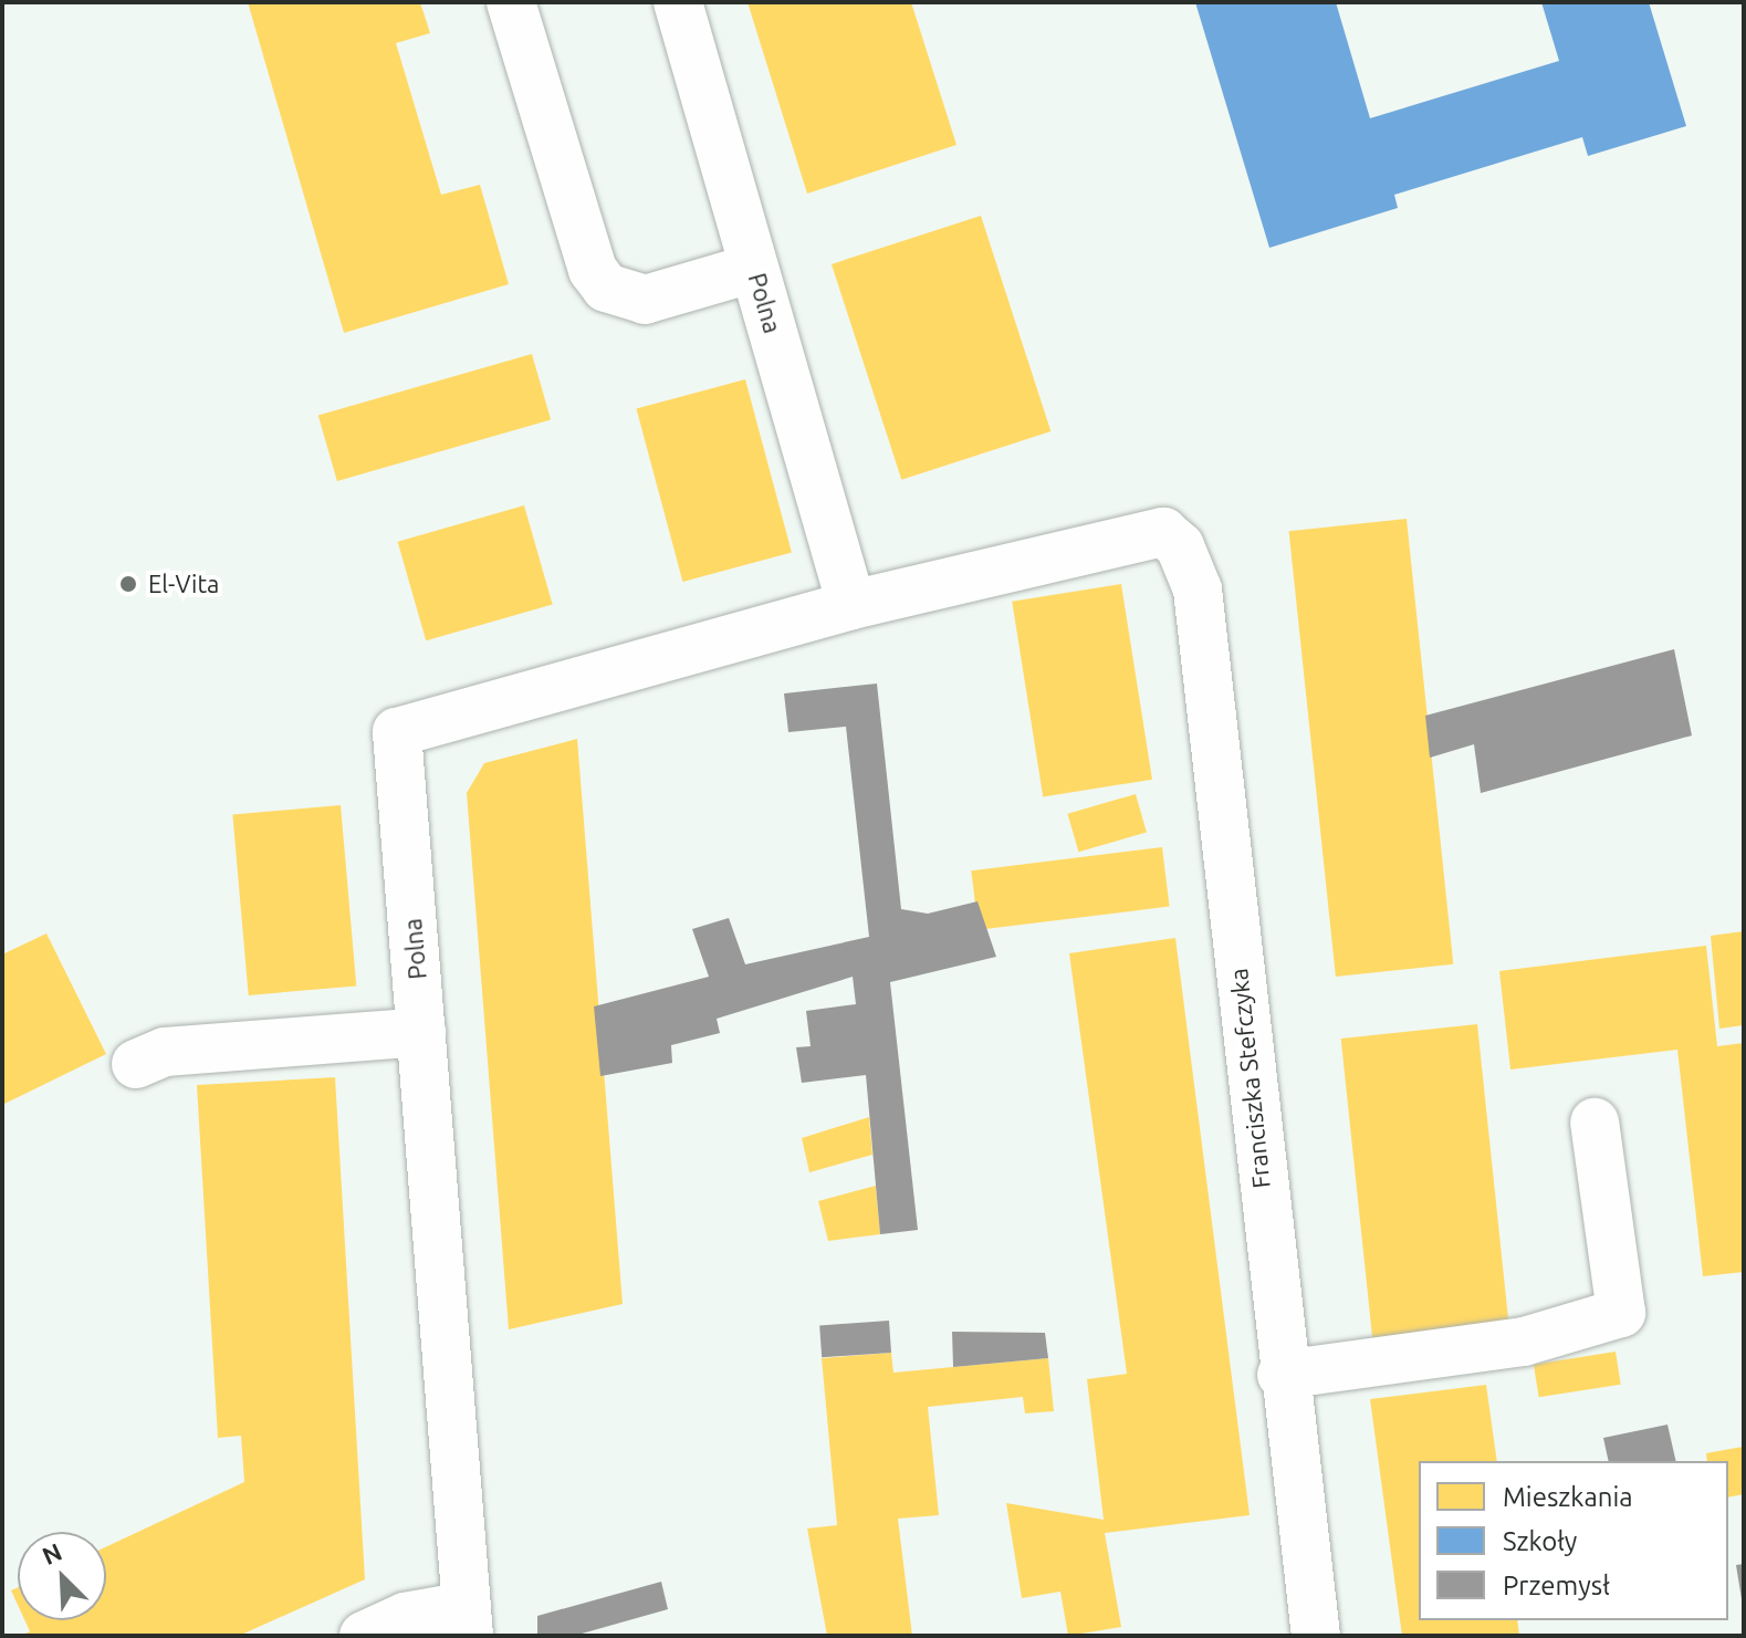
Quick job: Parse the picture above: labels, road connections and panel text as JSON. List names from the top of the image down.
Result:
{
  "streets": {
    "street": ["Polna", "Franciszka Stefczyka"]
  },
  "crossings": [
    ["Polna", "Franciszka Stefczyka"]
  ],
  "places": ["El-Vita"],
  "legend": ["Mieszkania", "Szkoły", "Przemysł"],
  "north": "top left"
}
